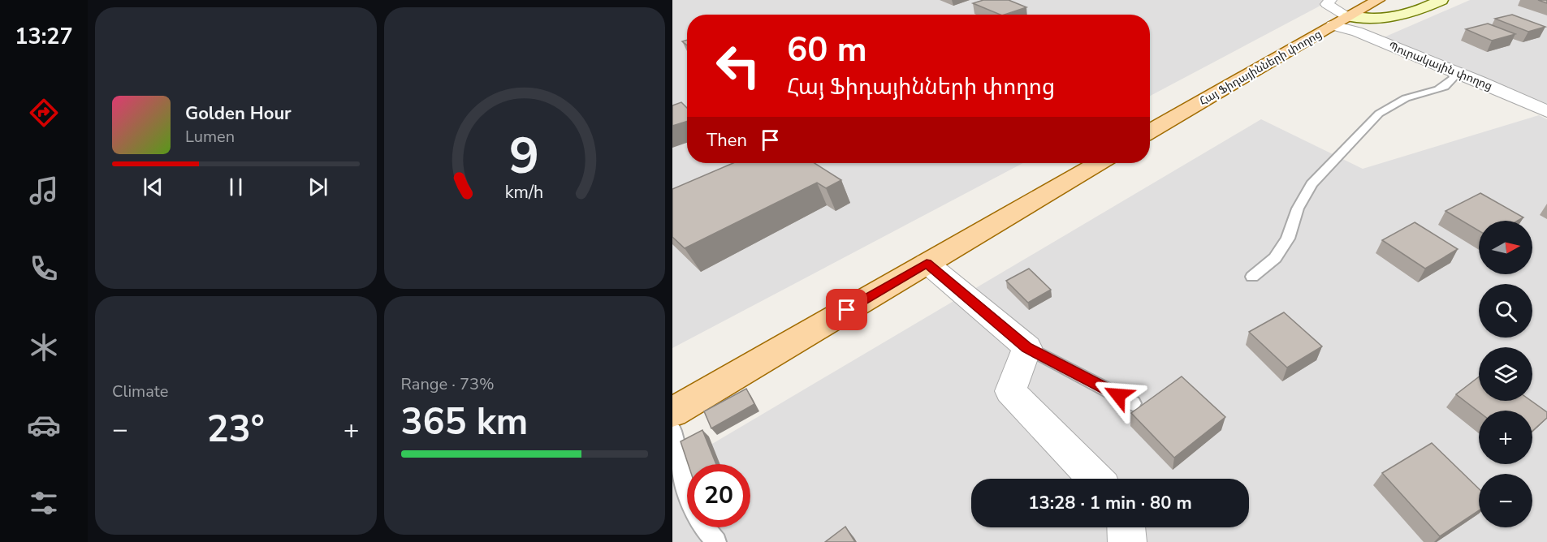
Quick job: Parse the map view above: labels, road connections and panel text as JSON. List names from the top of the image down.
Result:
{
  "streets": {
    "main road": ["Հայ Ֆիդայինների փողոց"],
    "street": ["Պուրակային փողոց"]
  },
  "crossings": [
    ["Պուրակային փողոց", "Հայ Ֆիդայինների փողոց"]
  ],
  "north": "right",
  "page": {
    "tabs": "13:27",
    "turn": ["60 m", "Հայ Ֆիդայինների փողոց"],
    "song": ["Golden Hour", "Lumen"],
    "then": "Then",
    "map_buttons": ["+", "−"],
    "tile": [
      "Climate",
      ["Range · 73%", "365 km"]
    ],
    "heat": ["−", "23°", "+"],
    "limit": "20",
    "trip": "13:28 · 1 min · 80 m",
    "gauge": ["9", "km/h"]
  }
}
